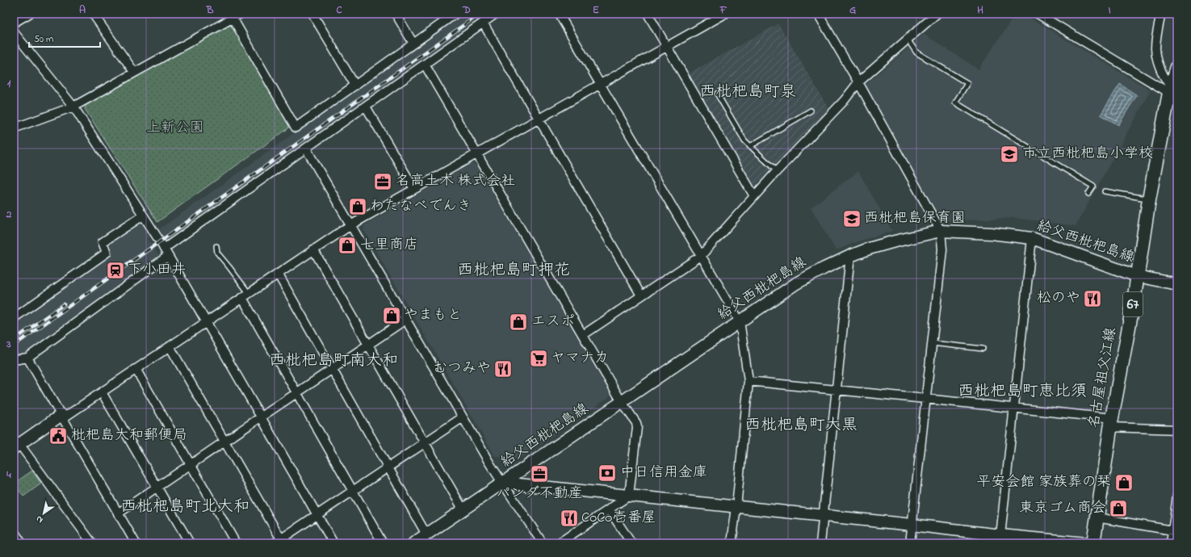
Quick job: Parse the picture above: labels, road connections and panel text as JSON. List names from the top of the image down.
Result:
{
  "streets": {
    "main road": ["給父西枇杷島線", "67", "名古屋祖父江線"]
  },
  "crossings": [
    ["給父西枇杷島線", "名古屋祖父江線"]
  ],
  "districts": [
    "西枇杷島町泉",
    "西枇杷島町押花",
    "西枇杷島町南大和",
    "西枇杷島町恵比須",
    "西枇杷島町大黒",
    "西枇杷島町北大和"
  ],
  "parks": ["上新公園"],
  "places": {
    "school or university": ["市立西枇杷島小学校", "西枇杷島保育園"],
    "office": ["名高土木 株式会社", "パンダ不動産"],
    "shop": [
      "わたなべでんき",
      "七里商店",
      "やまもと",
      "エスポ",
      "平安会館 家族葬の栞",
      "東京ゴム商会"
    ],
    "station": ["下小田井"],
    "restaurant": ["松のや", "むつみや", "CoCo壱番屋"],
    "supermarket": ["ヤマナカ"],
    "public building": ["枇杷島大和郵便局"],
    "bank": ["中日信用金庫"]
  },
  "scale_bar": "50 m",
  "north": "bottom left",
  "grid": {
    "columns": [
      "A",
      "B",
      "C",
      "D",
      "E",
      "F",
      "G",
      "H",
      "I"
    ],
    "rows": [
      "1",
      "2",
      "3",
      "4"
    ]
  }
}
